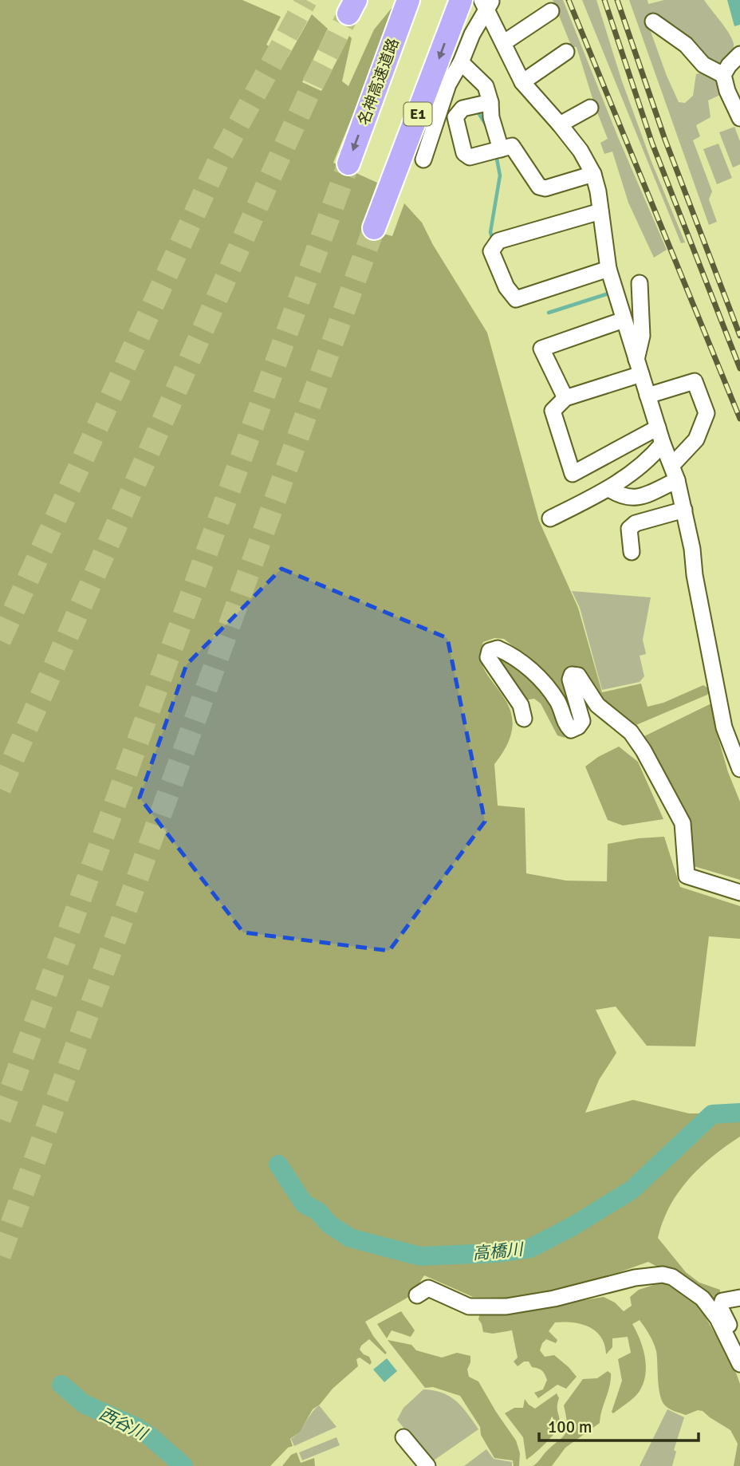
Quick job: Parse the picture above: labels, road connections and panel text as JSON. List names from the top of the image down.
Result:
{
  "streets": {
    "highway": ["名神高速道路", "E1"]
  },
  "water": ["高橋川", "西谷川"],
  "scale_bar": "100 m"
}
